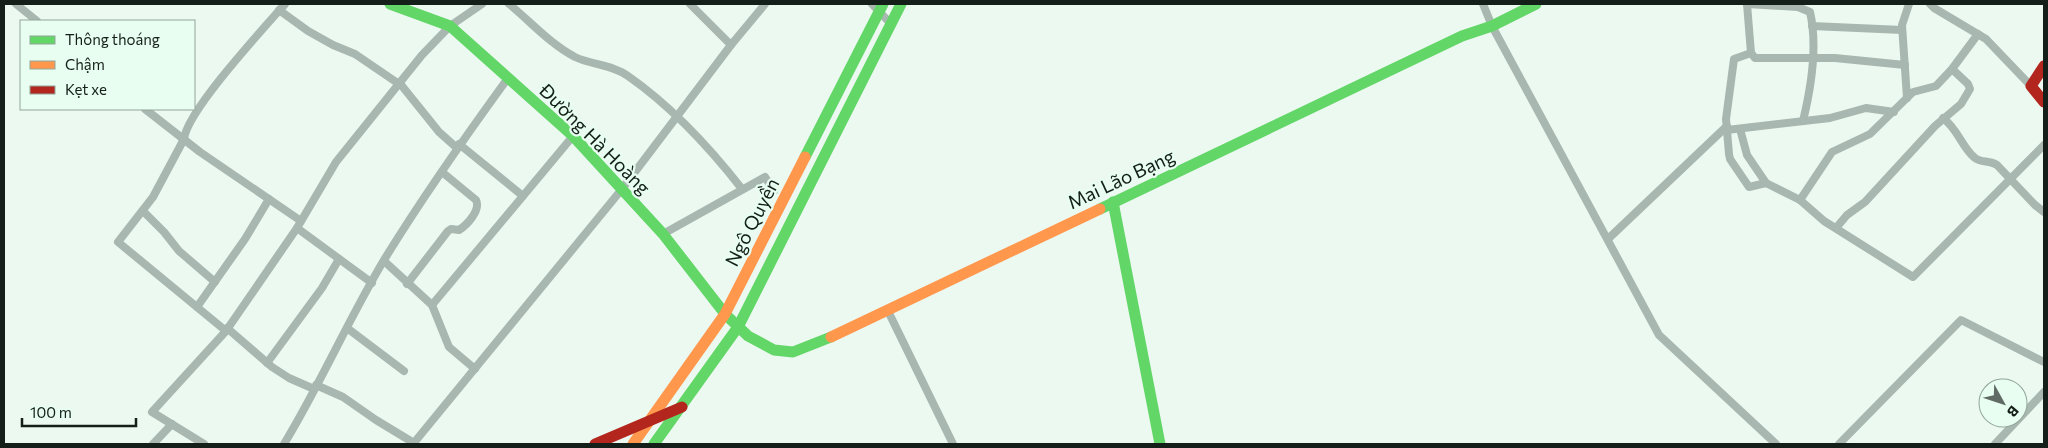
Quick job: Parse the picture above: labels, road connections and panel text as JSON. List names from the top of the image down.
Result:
{
  "streets": {
    "street": ["Đường Hà Hoàng", "Mai Lão Bạng", "Ngô Quyền"]
  },
  "crossings": [
    ["Đường Hà Hoàng", "Mai Lão Bạng"],
    ["Đường Hà Hoàng", "Ngô Quyền"],
    ["Mai Lão Bạng", "Ngô Quyền"]
  ],
  "legend": ["Thông thoáng", "Chậm", "Kẹt xe"],
  "scale_bar": "100 m",
  "north": "bottom right"
}
